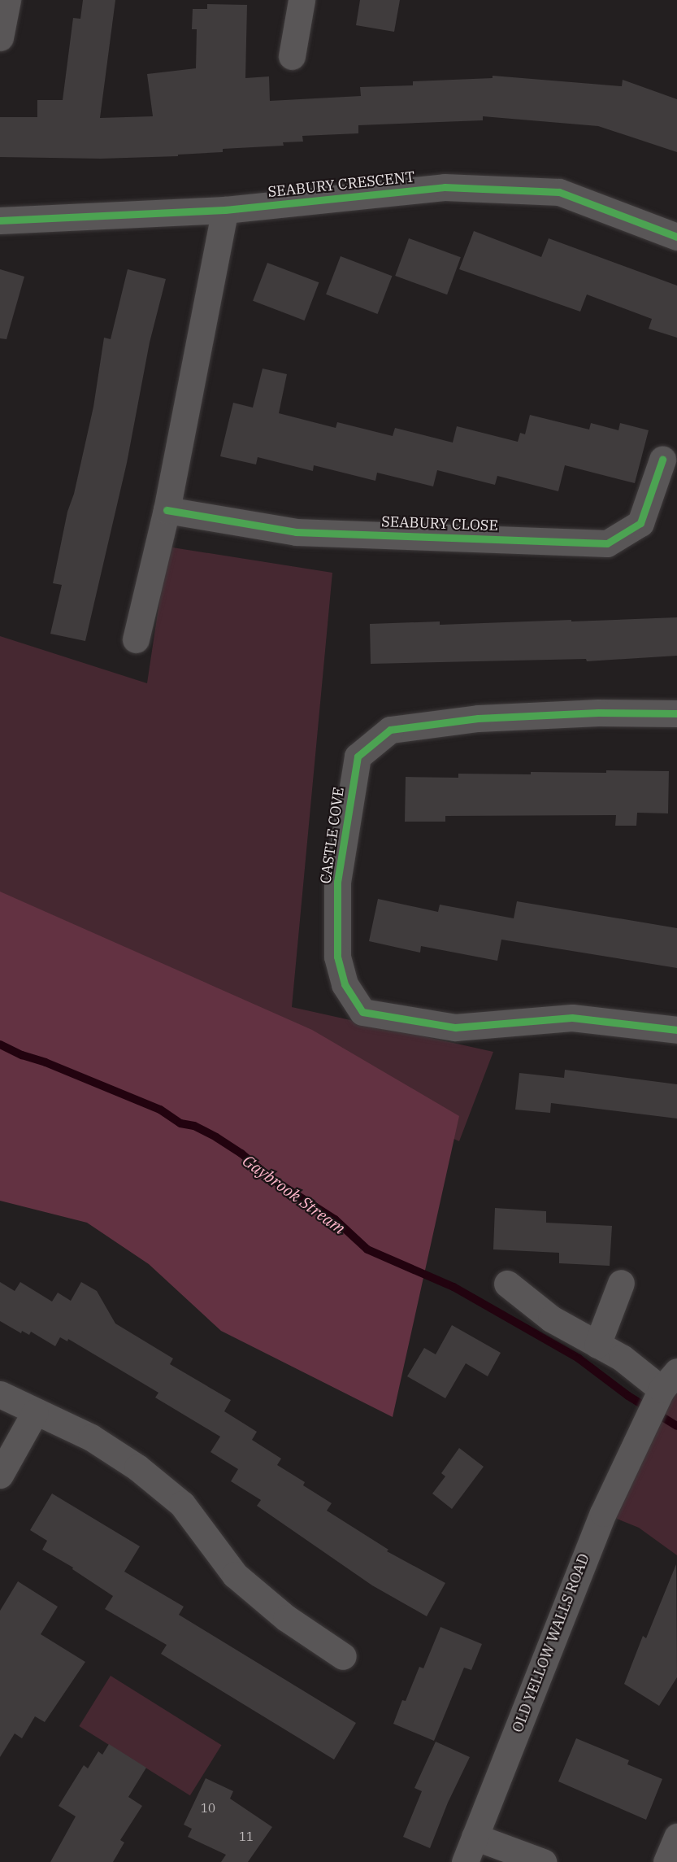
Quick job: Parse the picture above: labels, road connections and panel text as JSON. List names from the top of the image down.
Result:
{
  "streets": {
    "street": [
      "SEABURY CRESCENT",
      "SEABURY CLOSE",
      "CASTLE COVE",
      "OLD YELLOW WALLS ROAD"
    ]
  },
  "water": ["Gaybrook Stream"],
  "house_numbers": ["10", "11"]
}
